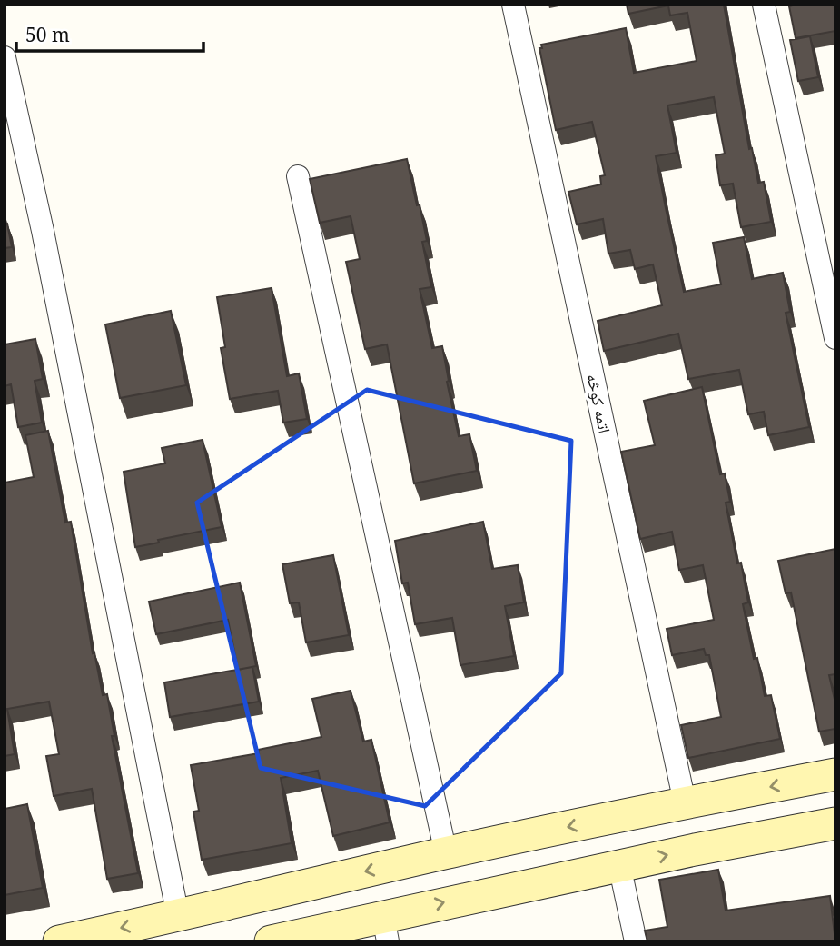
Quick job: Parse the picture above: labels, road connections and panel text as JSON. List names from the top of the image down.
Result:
{
  "streets": {
    "street": ["اتمه کوڅه"]
  },
  "scale_bar": "50 m"
}
